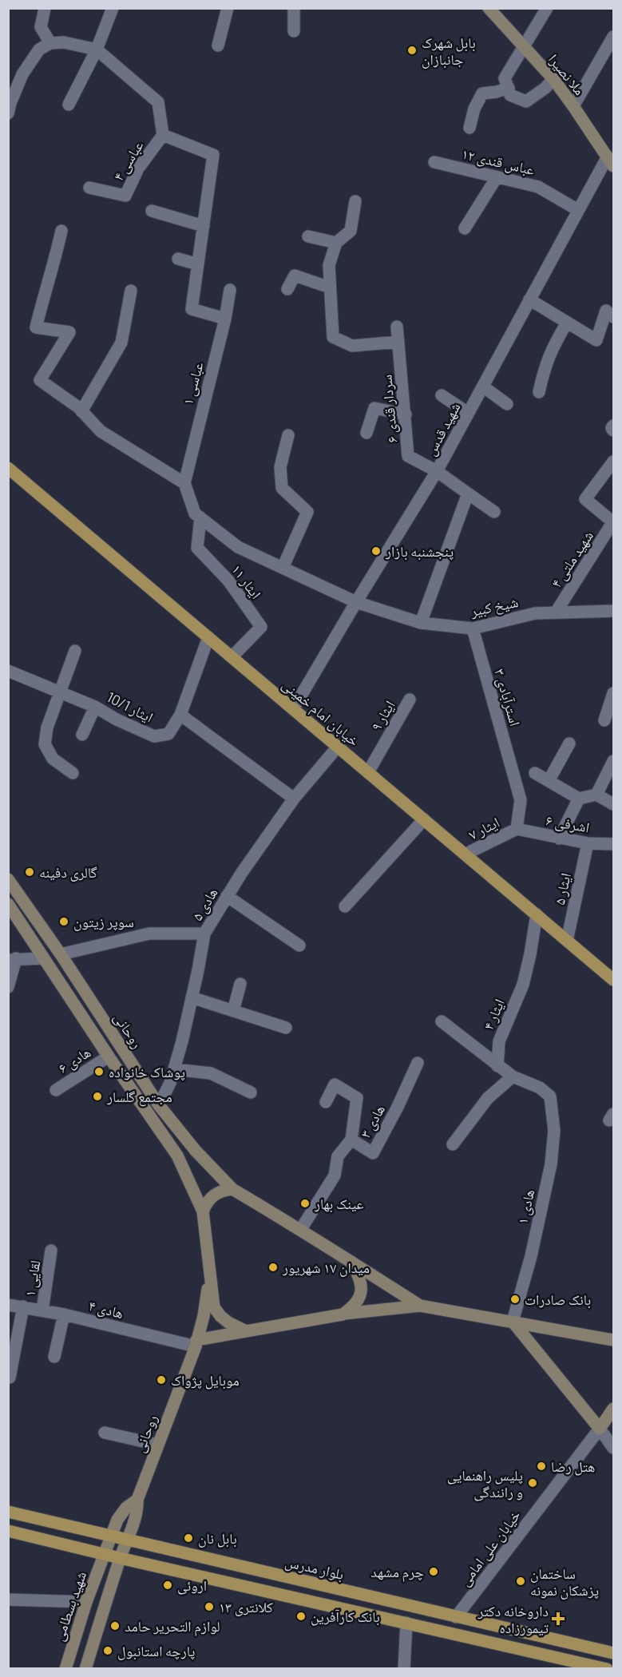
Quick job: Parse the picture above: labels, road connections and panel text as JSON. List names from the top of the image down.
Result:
{
  "streets": {
    "main road": [
      "ملا نصیرا",
      "خیابان امام خمینی",
      "روحانی",
      "بلوار مدرس",
      "شهید بسطامی"
    ],
    "street": [
      "عباسی ۴",
      "عباس قندی ۱۲",
      "عباسی ۱",
      "سردار قندی ۶",
      "شهید قدس",
      "شهید ملتی ۴",
      "ایثار ۱۱",
      "شیخ کبیر",
      "استرآبادی ٣",
      "ایثار 10/1",
      "ایثار ۹",
      "اشرفی ۶",
      "ایثار ۷",
      "ایثار ۵",
      "هادی ۵",
      "ایثار ۴",
      "هادی ۶",
      "هادی ۳",
      "هادی ۱",
      "لقایی ۱",
      "هادی ۴",
      "خیابان علی امامی"
    ]
  },
  "crossings": [
    ["ملا نصیرا", "شهید قدس"],
    ["عباس قندی ۱۲", "شهید قدس"],
    ["سردار قندی ۶", "شهید قدس"],
    ["شهید قدس", "شیخ کبیر"],
    ["شهید قدس", "خیابان امام خمینی"],
    ["شهید ملتی ۴", "شیخ کبیر"],
    ["ایثار ۱۱", "شیخ کبیر"],
    ["ایثار ۱۱", "خیابان امام خمینی"],
    ["شیخ کبیر", "استرآبادی ٣"],
    ["استرآبادی ٣", "اشرفی ۶"],
    ["استرآبادی ٣", "ایثار ۷"],
    ["ایثار 10/1", "خیابان امام خمینی"],
    ["خیابان امام خمینی", "ایثار ۹"],
    ["خیابان امام خمینی", "ایثار ۷"],
    ["خیابان امام خمینی", "ایثار ۵"],
    ["خیابان امام خمینی", "هادی ۵"],
    ["خیابان امام خمینی", "ایثار ۴"],
    ["اشرفی ۶", "ایثار ۷"],
    ["اشرفی ۶", "ایثار ۵"],
    ["هادی ۵", "روحانی"],
    ["روحانی", "هادی ۴"],
    ["روحانی", "بلوار مدرس"],
    ["روحانی", "شهید بسطامی"],
    ["لقایی ۱", "هادی ۴"],
    ["خیابان علی امامی", "بلوار مدرس"],
    ["بلوار مدرس", "شهید بسطامی"]
  ],
  "places": {
    "other": [
      "بابل شهرک جانبازان",
      "پنجشنبه بازار",
      "گالری دفینه",
      "سوپر زیتون",
      "پوشاک خانواده",
      "مجتمع گلسار",
      "عینک بهار",
      "میدان ۱۷ شهریور",
      "بانک صادرات",
      "موبایل پژواک",
      "هتل رضا",
      "پلیس راهنمایی و رانندگی",
      "بابل نان",
      "چرم مشهد",
      "ساختمان پزشکان نمونه",
      "اروئی",
      "کلانتری ۱۳",
      "بانک کارآفرین",
      "لوازم التحریر حامد",
      "پارچه استانبول"
    ],
    "health": ["داروخانه دکتر تیمورزاده"]
  }
}
